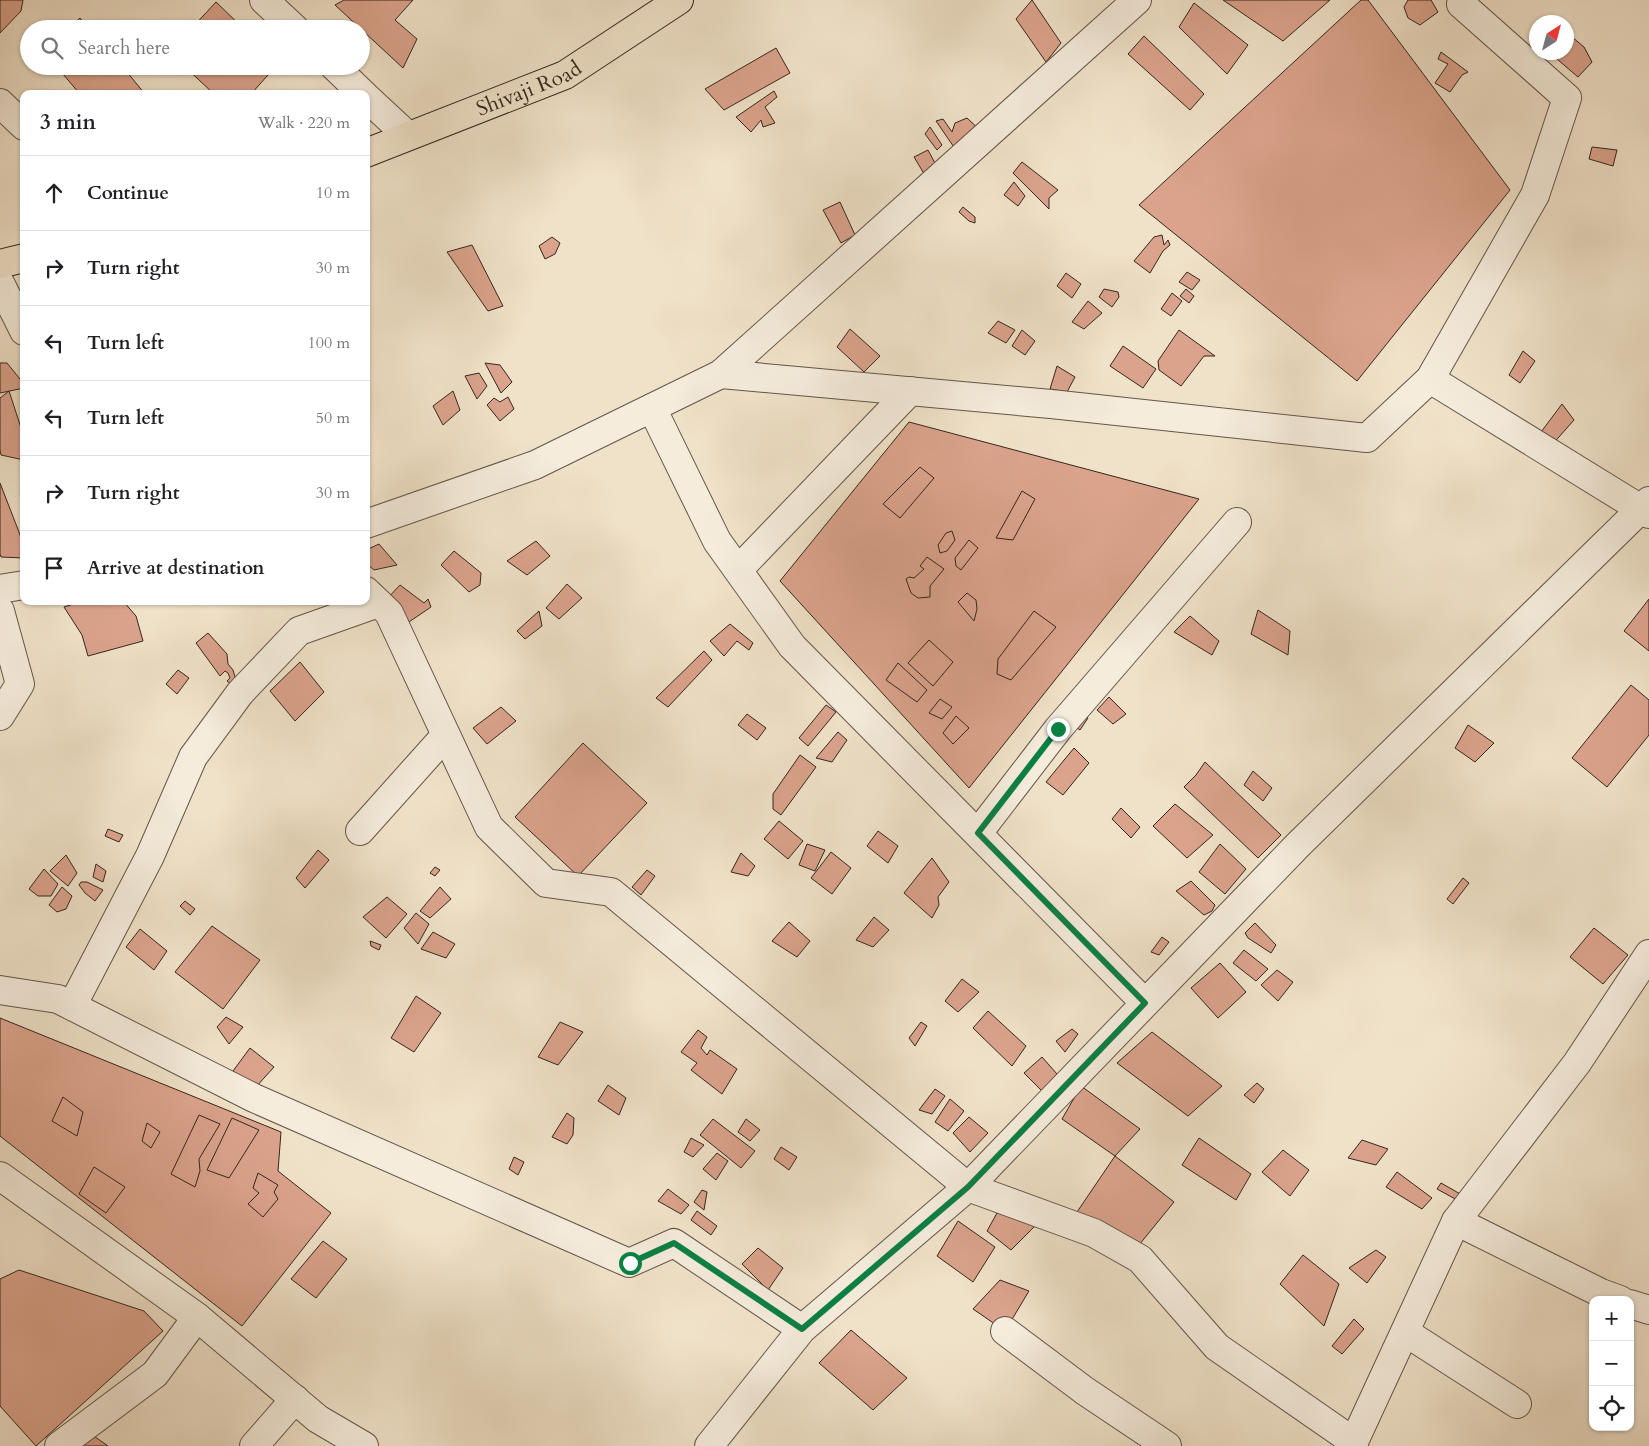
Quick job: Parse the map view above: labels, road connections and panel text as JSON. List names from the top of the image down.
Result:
{
  "streets": {
    "main road": ["Shivaji Road"]
  },
  "north": "top right",
  "page": {
    "search": "Search here",
    "heading": ["3 min", "Walk · 220 m"],
    "list": [
      ["Continue", "10 m"],
      ["Turn right", "30 m"],
      ["Turn left", "100 m"],
      ["Turn left", "50 m"],
      ["Turn right", "30 m"],
      "Arrive at destination"
    ],
    "map_buttons": ["+", "−"]
  }
}
